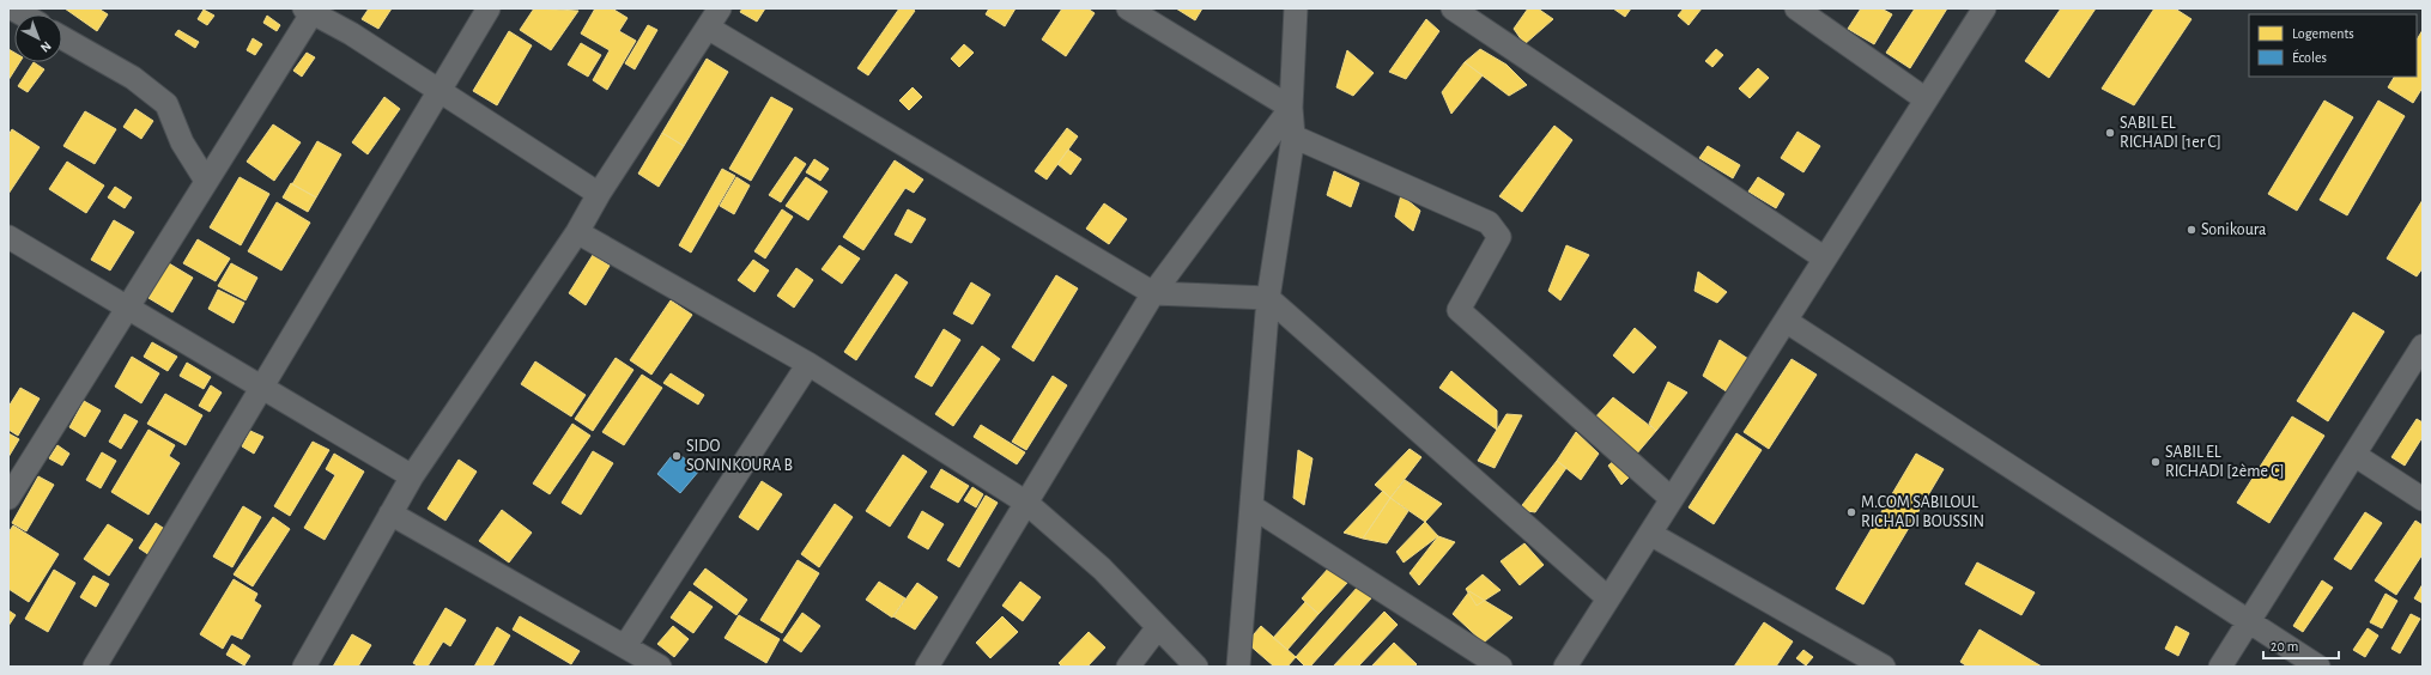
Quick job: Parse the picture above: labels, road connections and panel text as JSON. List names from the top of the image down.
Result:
{
  "places": [
    "SABIL EL RICHADI [1er C]",
    "Sonikoura",
    "SIDO SONINKOURA B",
    "SABIL EL RICHADI [2ème C]",
    "M.COM SABILOUL RICHADI BOUSSIN"
  ],
  "legend": ["Logements", "Écoles"],
  "scale_bar": "20 m",
  "north": "bottom right"
}
